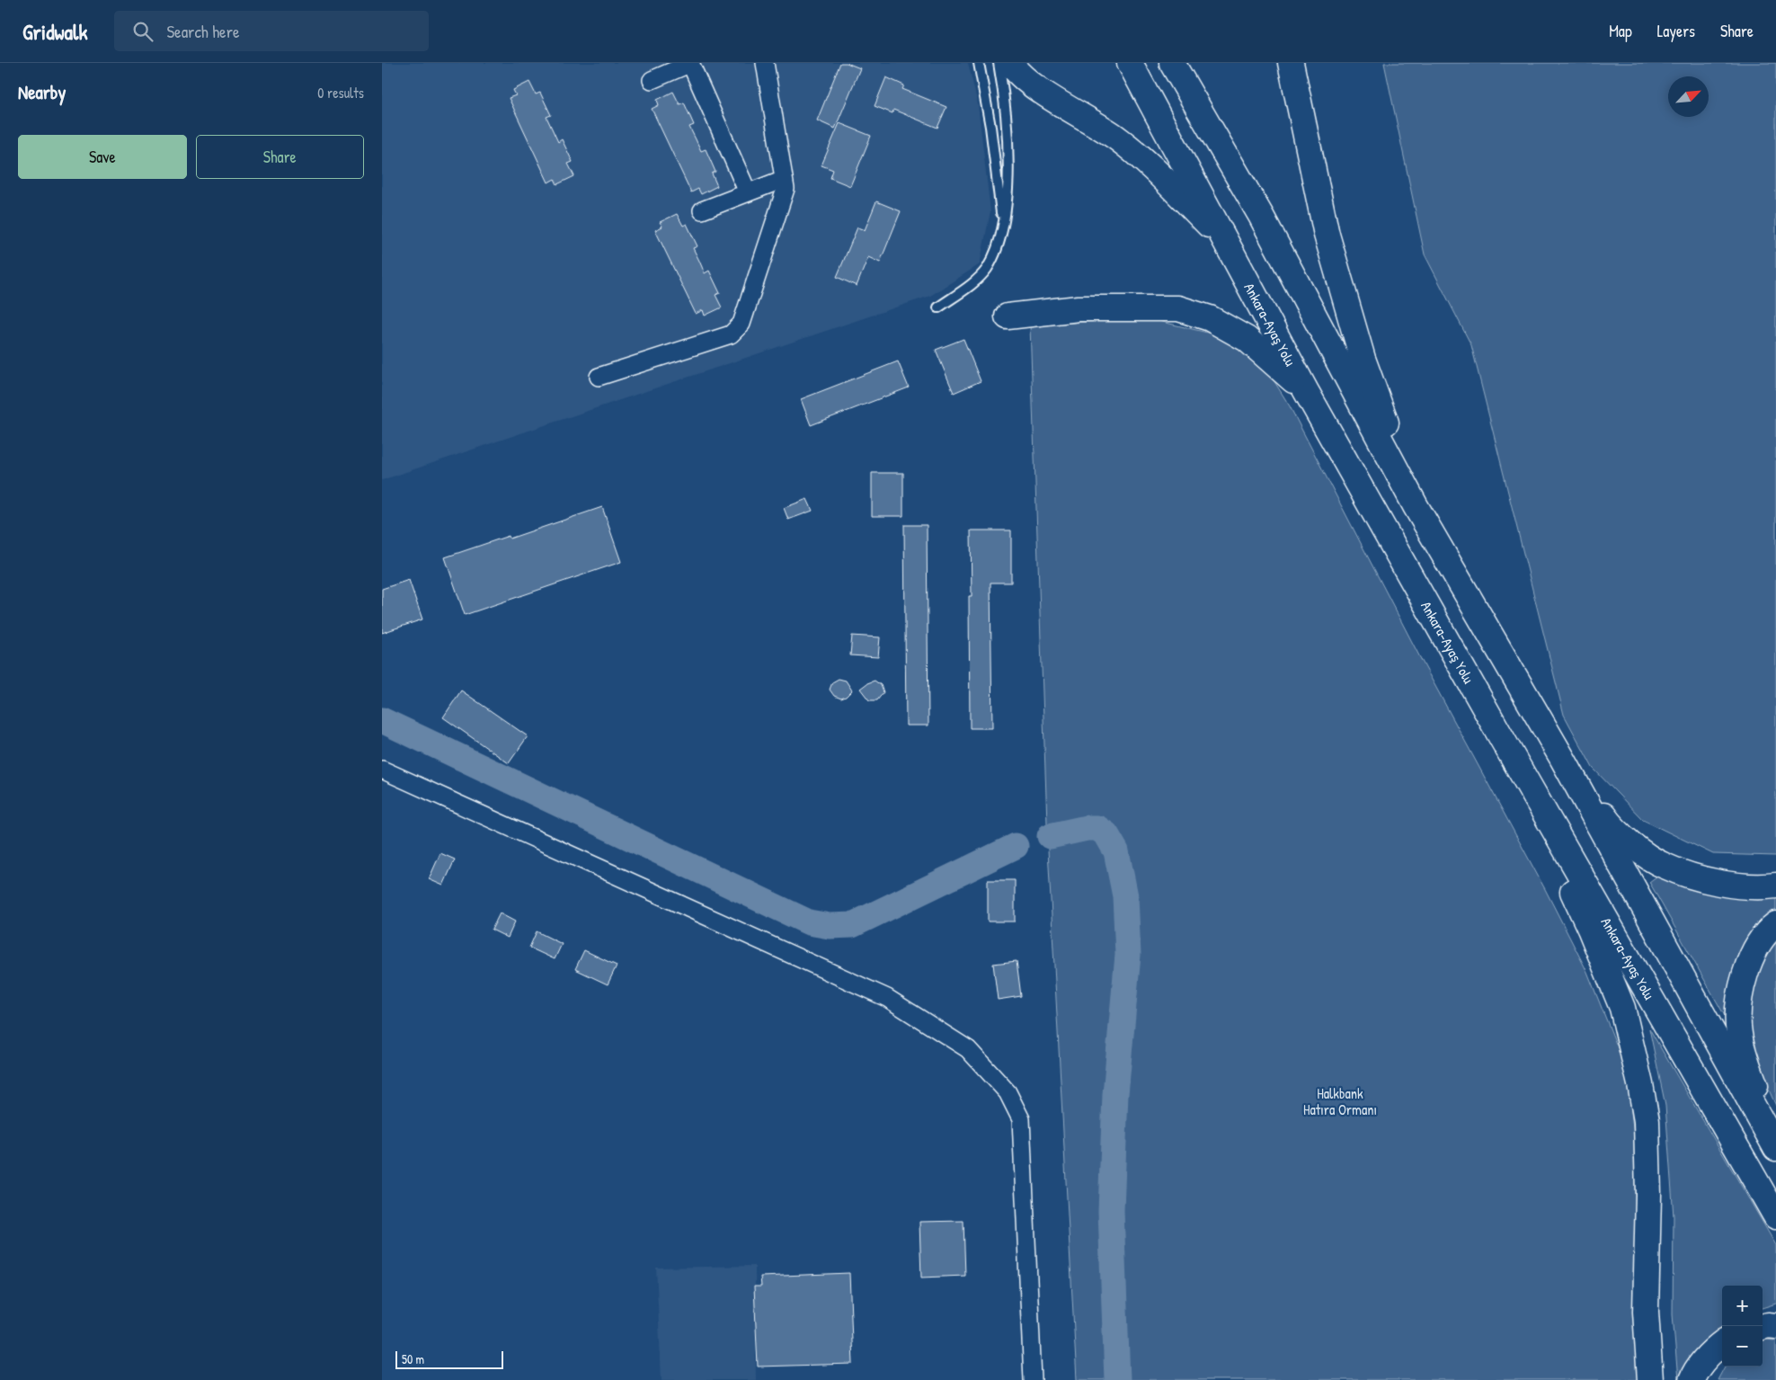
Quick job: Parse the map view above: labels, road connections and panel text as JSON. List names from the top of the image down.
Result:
{
  "streets": {
    "highway": ["Ankara-Ayaş Yolu"]
  },
  "parks": ["Halkbank Hatıra Ormanı"],
  "scale_bar": "50 m",
  "north": "top right",
  "page": {
    "header": "Gridwalk",
    "search": "Search here",
    "nav": ["Map", "Layers", "Share"],
    "heading": ["Nearby", "0 results"],
    "buttons": ["Save", "Share"],
    "map_buttons": ["+", "−"],
    "scale": "50 m"
  }
}
